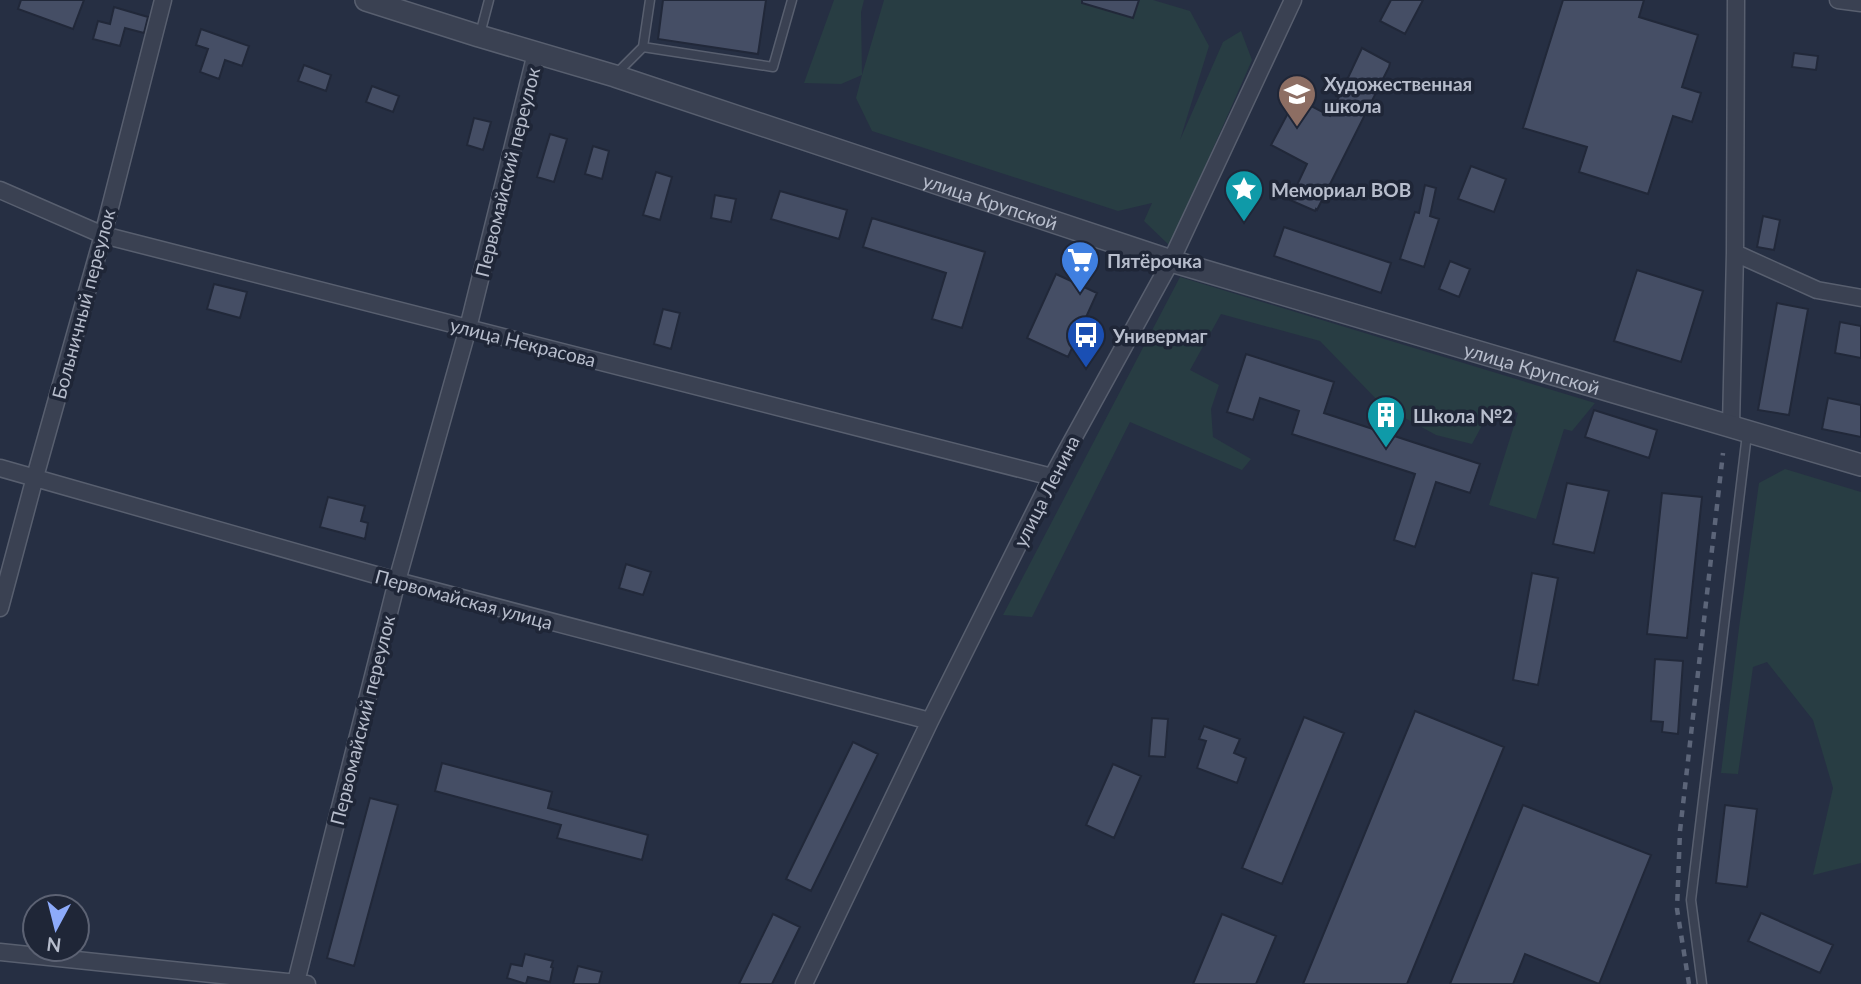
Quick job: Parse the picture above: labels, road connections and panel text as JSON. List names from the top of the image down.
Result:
{
  "streets": {
    "street": [
      "Первомайский переулок",
      "улица Крупской",
      "Больничный переулок",
      "улица Некрасова",
      "улица Ленина",
      "Первомайская улица"
    ]
  },
  "crossings": [
    ["Первомайский переулок", "улица Крупской"],
    ["Первомайский переулок", "улица Некрасова"],
    ["Первомайский переулок", "Первомайская улица"],
    ["улица Крупской", "улица Ленина"],
    ["Больничный переулок", "улица Некрасова"],
    ["Больничный переулок", "Первомайская улица"],
    ["улица Некрасова", "улица Ленина"],
    ["улица Ленина", "Первомайская улица"]
  ],
  "places": {
    "school or university": ["Художественная школа"],
    "place": ["Мемориал ВОВ"],
    "supermarket": ["Пятёрочка"],
    "bus stop": ["Универмаг"],
    "building": ["Школа №2"]
  },
  "north": "bottom"
}
